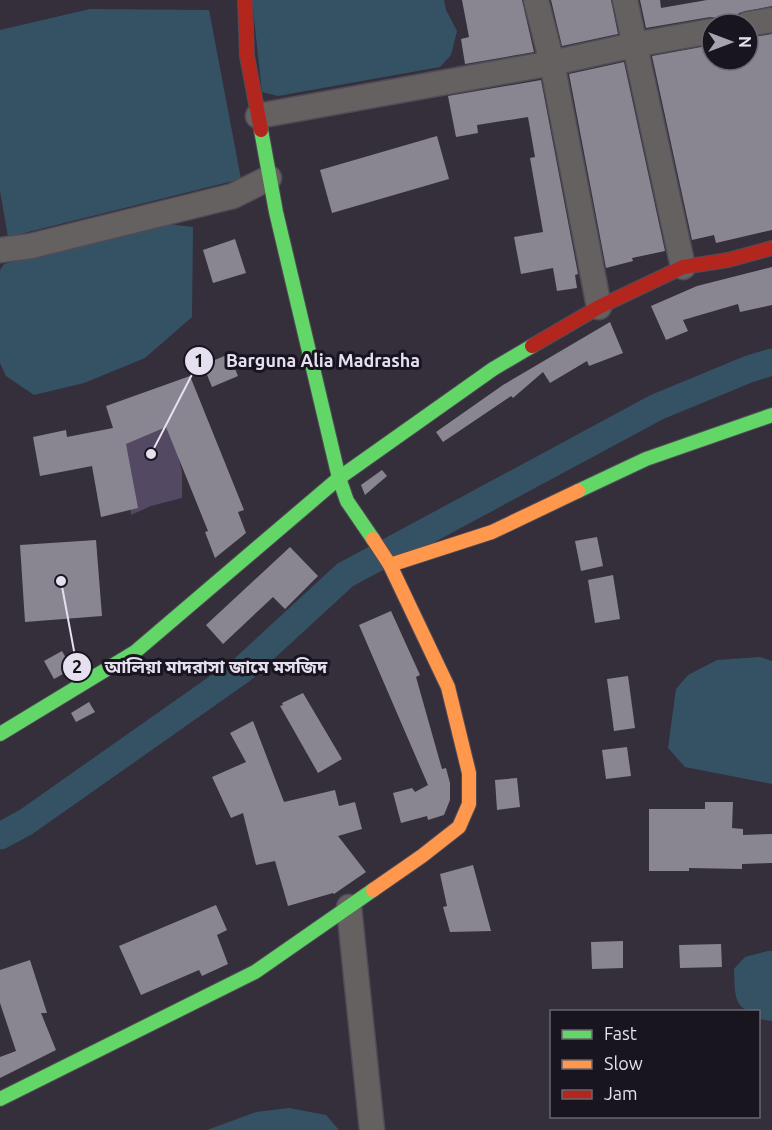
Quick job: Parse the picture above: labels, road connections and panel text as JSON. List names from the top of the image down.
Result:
{
  "places": ["Barguna Alia Madrasha", "আলিয়া মাদরাসা জামে মসজিদ"],
  "legend": ["Fast", "Slow", "Jam"],
  "north": "right"
}
